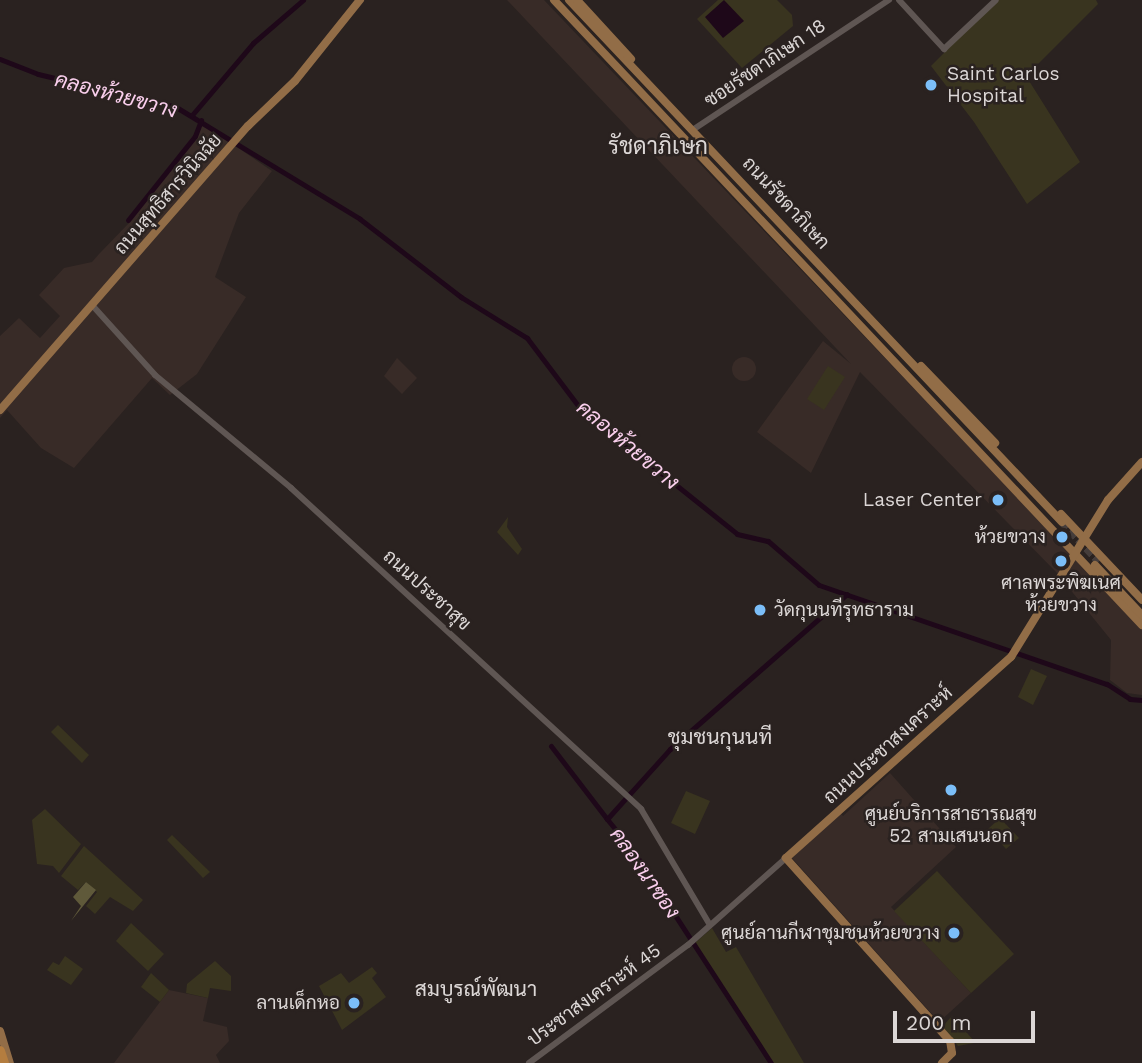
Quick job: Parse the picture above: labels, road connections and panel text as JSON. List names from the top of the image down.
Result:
{
  "streets": {
    "main road": ["ถนนสุทธิสารวินิจฉัย", "ถนนรัชดาภิเษก", "ถนนประชาสงเคราะห์"],
    "street": ["ซอยรัชดาภิเษก 18", "ถนนประชาสุข", "ประชาสงเคราะห์ 45"]
  },
  "crossings": [
    ["ซอยรัชดาภิเษก 18", "ถนนรัชดาภิเษก"],
    ["ถนนสุทธิสารวินิจฉัย", "ถนนประชาสุข"],
    ["ถนนรัชดาภิเษก", "ถนนประชาสงเคราะห์"],
    ["ถนนประชาสุข", "ถนนประชาสงเคราะห์"],
    ["ถนนประชาสุข", "ประชาสงเคราะห์ 45"],
    ["ถนนประชาสงเคราะห์", "ประชาสงเคราะห์ 45"]
  ],
  "districts": ["รัชดาภิเษก", "ชุมชนกุนนที", "สมบูรณ์พัฒนา"],
  "water": ["คลองห้วยขวาง", "คลองนาซอง"],
  "places": [
    "Saint Carlos Hospital",
    "Laser Center",
    "ห้วยขวาง",
    "ศาลพระพิฆเนศ ห้วยขวาง",
    "วัดกุนนทีรุทธาราม",
    "ศูนย์บริการสาธารณสุข 52 สามเสนนอก",
    "ศูนย์ลานกีฬาชุมชนห้วยขวาง",
    "ลานเด็กหอ"
  ],
  "scale_bar": "200 m"
}
